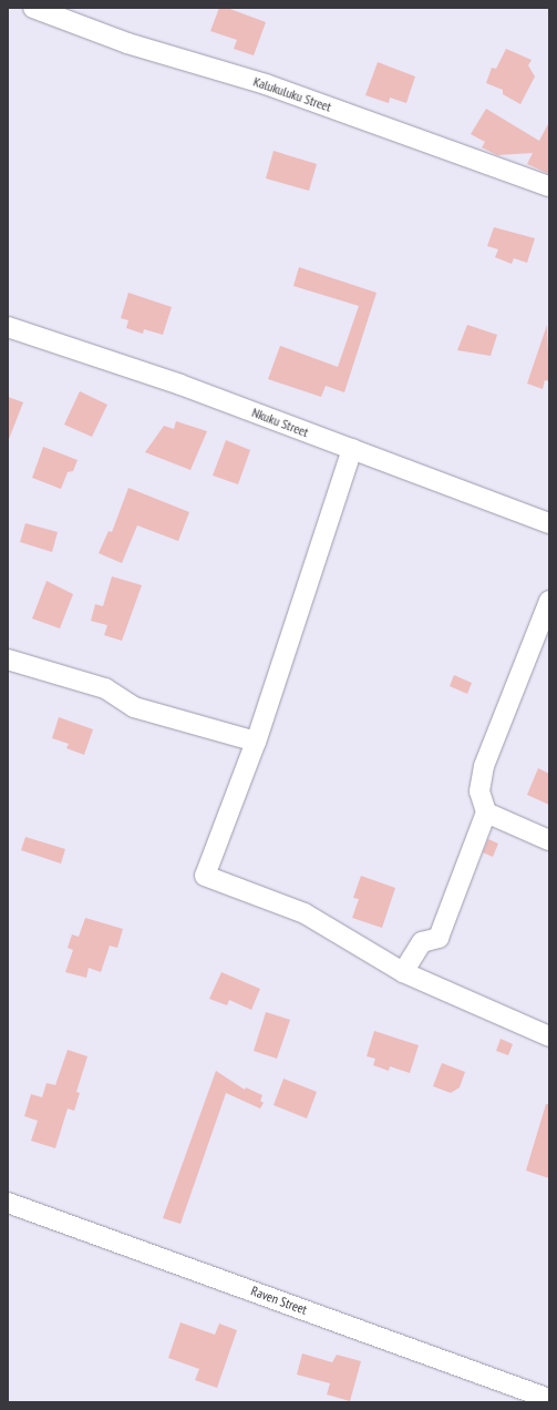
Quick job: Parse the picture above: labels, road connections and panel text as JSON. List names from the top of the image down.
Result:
{
  "streets": {
    "street": ["Kalukuluku Street", "Nkuku Street", "Raven Street"]
  }
}
